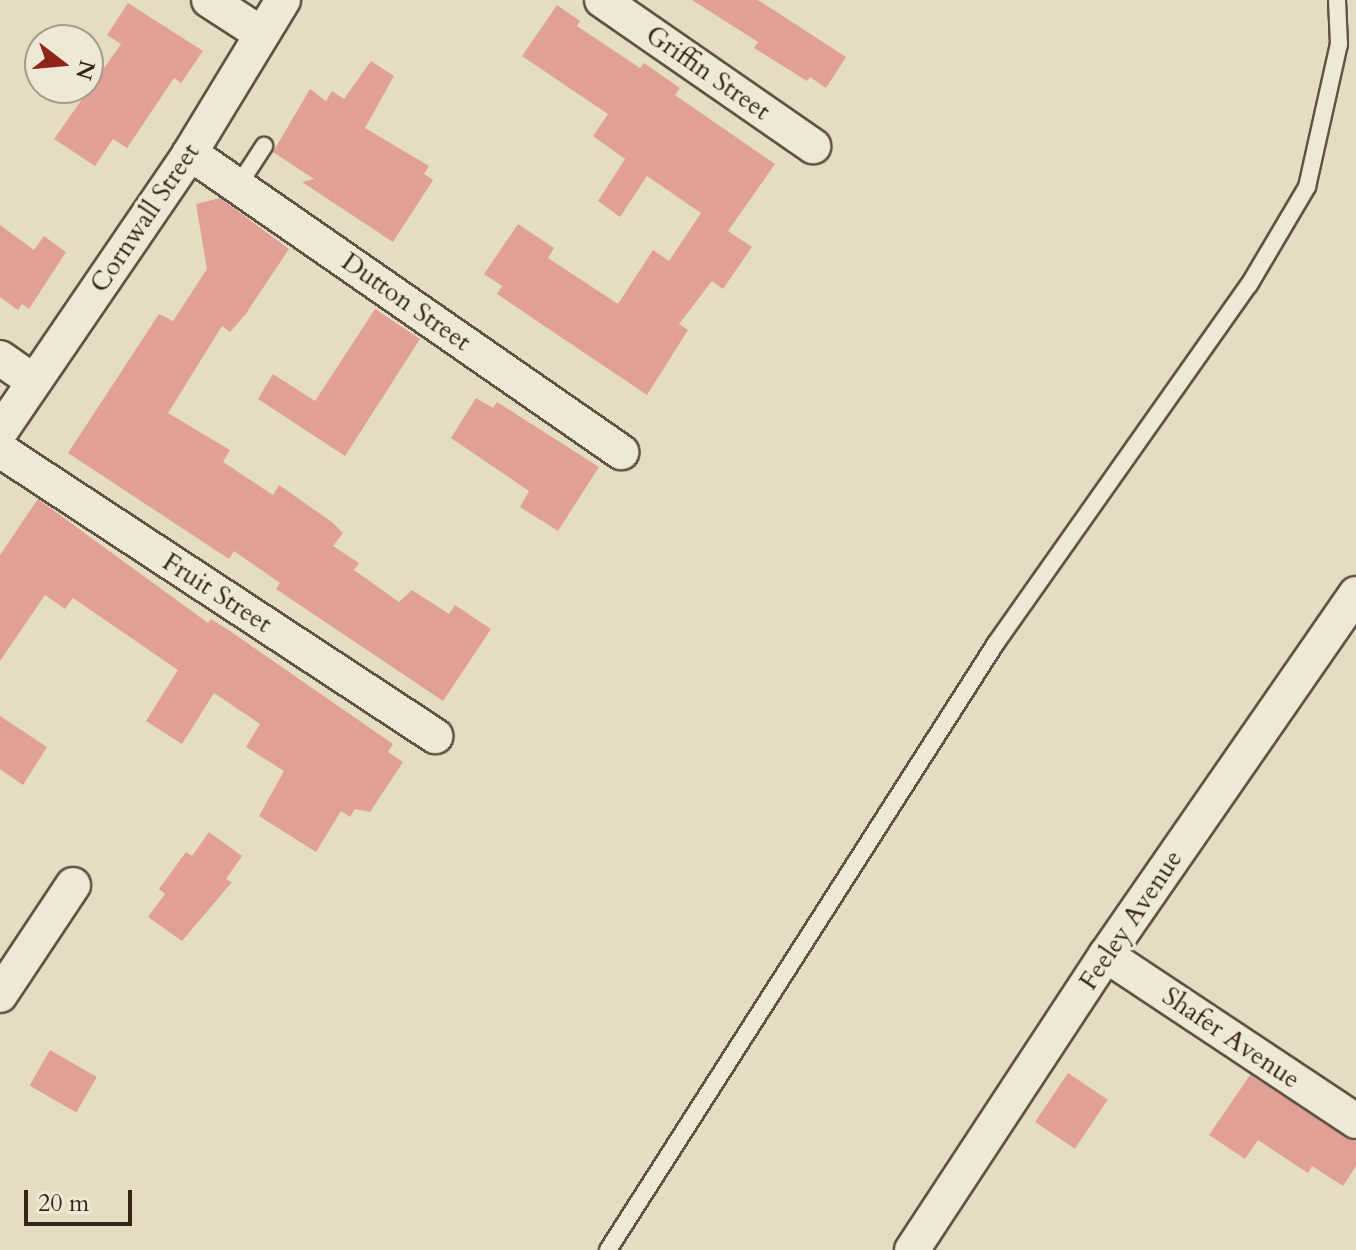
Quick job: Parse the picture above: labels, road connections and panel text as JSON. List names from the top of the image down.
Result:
{
  "streets": {
    "street": [
      "Griffin Street",
      "Cornwall Street",
      "Dutton Street",
      "Fruit Street",
      "Feeley Avenue",
      "Shafer Avenue"
    ]
  },
  "crossings": [
    ["Cornwall Street", "Dutton Street"],
    ["Feeley Avenue", "Shafer Avenue"]
  ],
  "scale_bar": "20 m",
  "north": "right"
}
